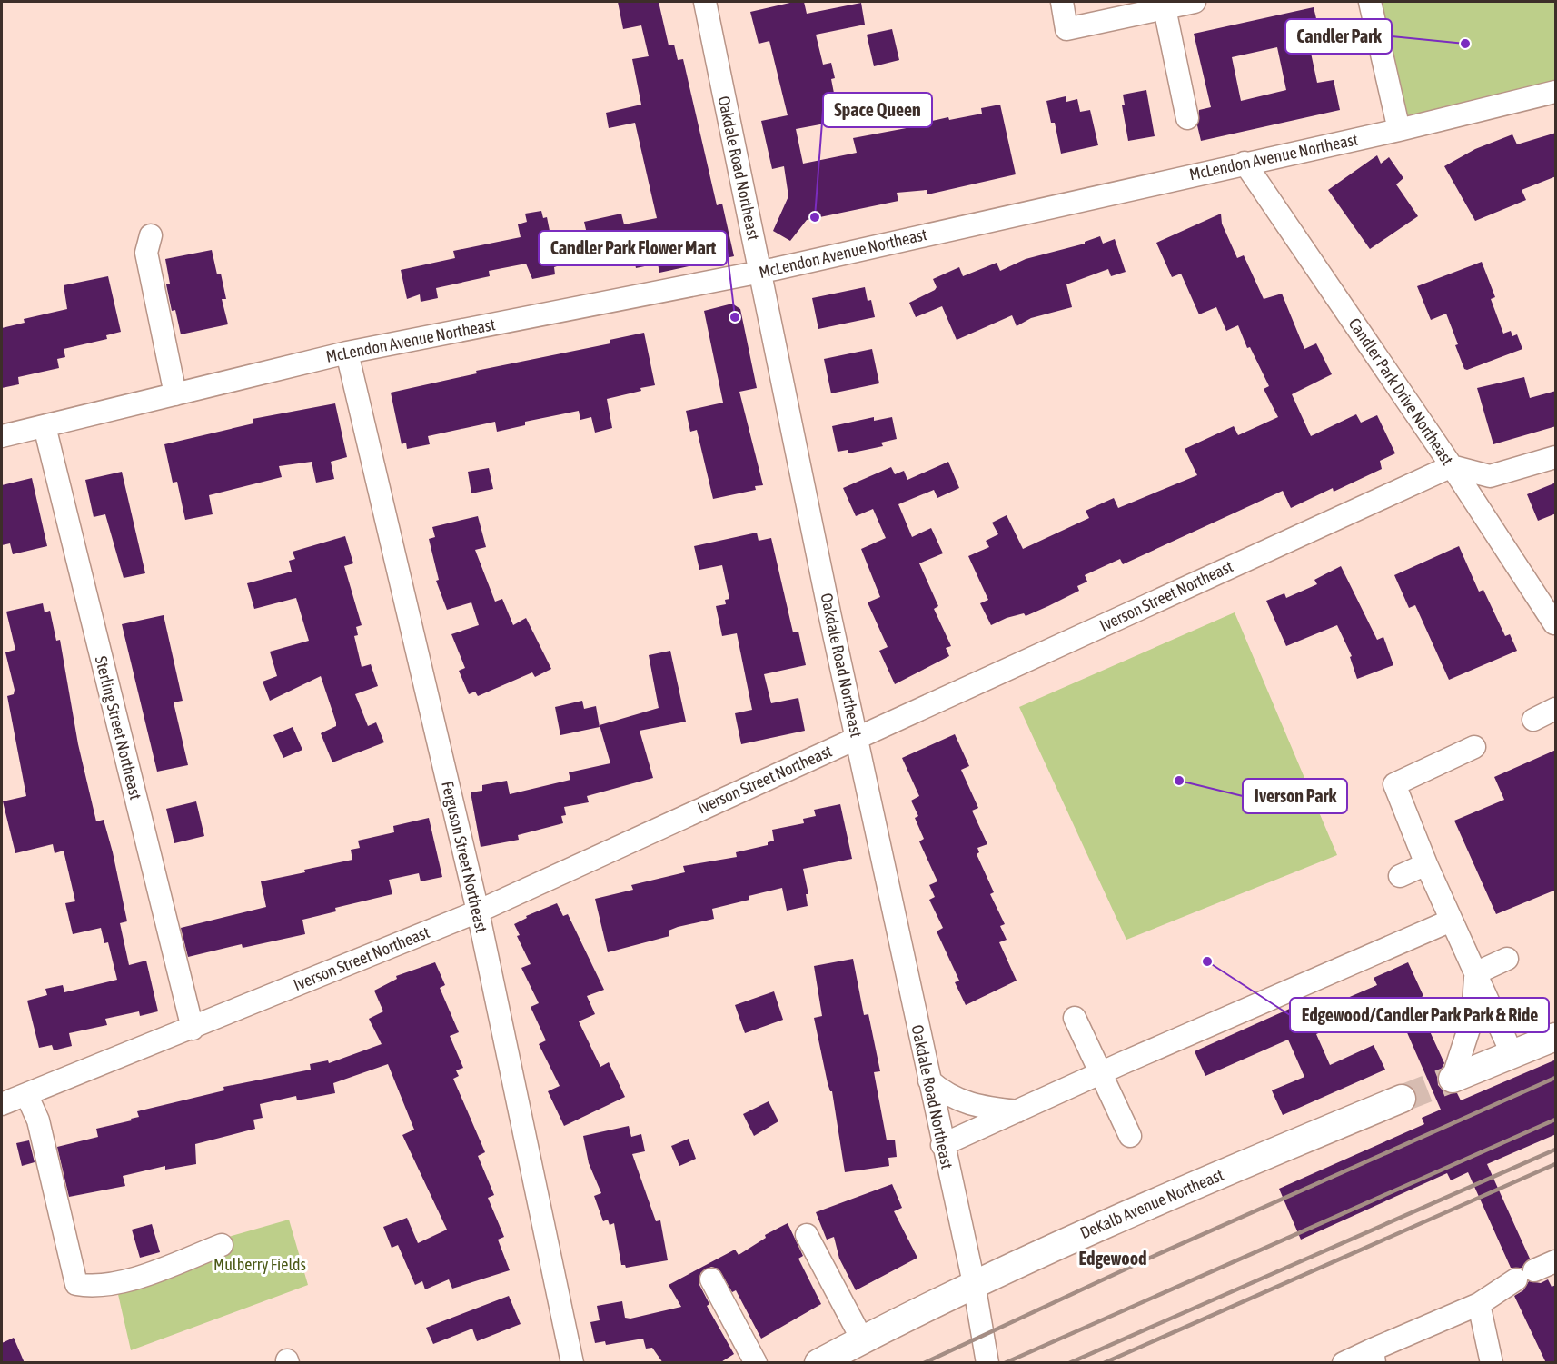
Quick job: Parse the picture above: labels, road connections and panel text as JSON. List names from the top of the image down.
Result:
{
  "streets": {
    "main road": ["DeKalb Avenue Northeast"],
    "street": [
      "McLendon Avenue Northeast",
      "Oakdale Road Northeast",
      "Candler Park Drive Northeast",
      "Iverson Street Northeast",
      "Sterling Street Northeast",
      "Ferguson Street Northeast"
    ]
  },
  "crossings": [
    ["McLendon Avenue Northeast", "Oakdale Road Northeast"],
    ["McLendon Avenue Northeast", "Candler Park Drive Northeast"],
    ["McLendon Avenue Northeast", "Sterling Street Northeast"],
    ["McLendon Avenue Northeast", "Ferguson Street Northeast"],
    ["Oakdale Road Northeast", "Iverson Street Northeast"],
    ["Oakdale Road Northeast", "DeKalb Avenue Northeast"],
    ["Candler Park Drive Northeast", "Iverson Street Northeast"],
    ["Iverson Street Northeast", "Sterling Street Northeast"],
    ["Iverson Street Northeast", "Ferguson Street Northeast"]
  ],
  "districts": ["Edgewood"],
  "parks": ["Mulberry Fields"],
  "places": [
    "Candler Park",
    "Space Queen",
    "Candler Park Flower Mart",
    "Iverson Park",
    "Edgewood/Candler Park Park & Ride"
  ]
}
